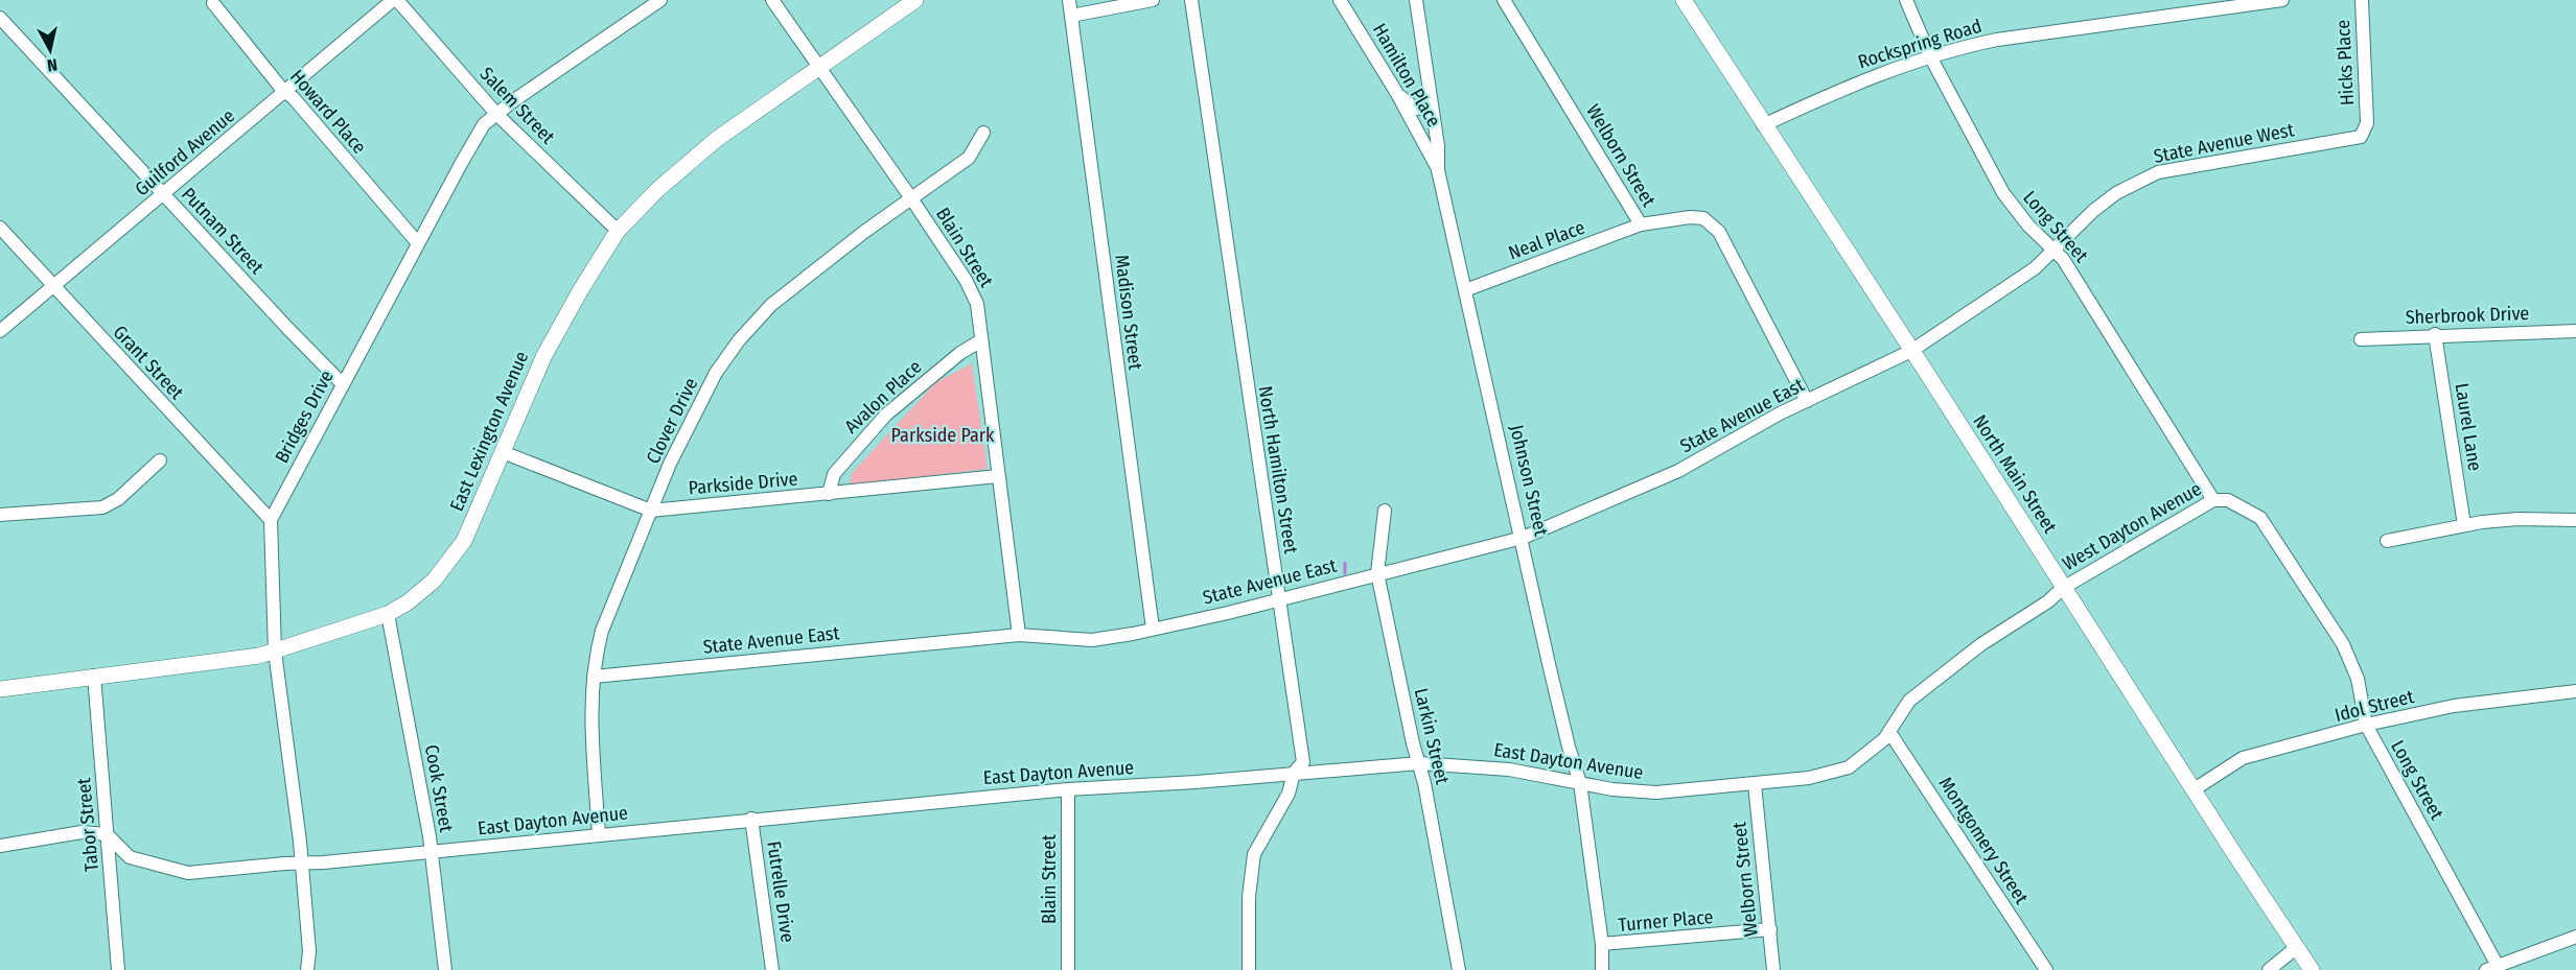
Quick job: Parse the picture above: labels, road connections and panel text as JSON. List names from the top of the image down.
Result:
{
  "streets": {
    "main road": ["East Lexington Avenue", "North Main Street"],
    "street": [
      "Rockspring Road",
      "Hicks Place",
      "Hamilton Place",
      "Salem Street",
      "Howard Place",
      "State Avenue West",
      "Guilford Avenue",
      "Welborn Street",
      "Long Street",
      "Putnam Street",
      "Neal Place",
      "Blain Street",
      "Madison Street",
      "Sherbrook Drive",
      "Grant Street",
      "Avalon Place",
      "State Avenue East",
      "Bridges Drive",
      "Clover Drive",
      "Laurel Lane",
      "North Hamilton Street",
      "Johnson Street",
      "Parkside Drive",
      "West Dayton Avenue",
      "Idol Street",
      "Larkin Street",
      "East Dayton Avenue",
      "Cook Street",
      "Tabor Street",
      "Montgomery Street",
      "Futrelle Drive",
      "Turner Place"
    ]
  },
  "crossings": [
    ["Rockspring Road", "Long Street"],
    ["Rockspring Road", "North Main Street"],
    ["Hicks Place", "State Avenue West"],
    ["Hamilton Place", "Johnson Street"],
    ["Salem Street", "Guilford Avenue"],
    ["Salem Street", "Bridges Drive"],
    ["Salem Street", "East Lexington Avenue"],
    ["Howard Place", "Guilford Avenue"],
    ["Howard Place", "Bridges Drive"],
    ["State Avenue West", "Long Street"],
    ["State Avenue West", "State Avenue East"],
    ["State Avenue West", "North Main Street"],
    ["Guilford Avenue", "Putnam Street"],
    ["Guilford Avenue", "Grant Street"],
    ["Welborn Street", "Neal Place"],
    ["Welborn Street", "State Avenue East"],
    ["Welborn Street", "East Dayton Avenue"],
    ["Welborn Street", "Turner Place"],
    ["Long Street", "West Dayton Avenue"],
    ["Long Street", "Idol Street"],
    ["Putnam Street", "Bridges Drive"],
    ["Neal Place", "Johnson Street"],
    ["Blain Street", "Avalon Place"],
    ["Blain Street", "State Avenue East"],
    ["Blain Street", "Clover Drive"],
    ["Blain Street", "East Lexington Avenue"],
    ["Blain Street", "Parkside Drive"],
    ["Blain Street", "East Dayton Avenue"],
    ["Madison Street", "State Avenue East"],
    ["Sherbrook Drive", "Laurel Lane"],
    ["Grant Street", "Bridges Drive"],
    ["Avalon Place", "Parkside Drive"],
    ["State Avenue East", "Clover Drive"],
    ["State Avenue East", "North Hamilton Street"],
    ["State Avenue East", "North Main Street"],
    ["State Avenue East", "Johnson Street"],
    ["State Avenue East", "Larkin Street"],
    ["Clover Drive", "Parkside Drive"],
    ["Clover Drive", "East Dayton Avenue"],
    ["East Lexington Avenue", "Parkside Drive"],
    ["East Lexington Avenue", "Cook Street"],
    ["East Lexington Avenue", "Tabor Street"],
    ["North Hamilton Street", "East Dayton Avenue"],
    ["North Main Street", "West Dayton Avenue"],
    ["North Main Street", "Idol Street"],
    ["North Main Street", "East Dayton Avenue"],
    ["Johnson Street", "East Dayton Avenue"],
    ["Johnson Street", "Turner Place"],
    ["West Dayton Avenue", "East Dayton Avenue"],
    ["Larkin Street", "East Dayton Avenue"],
    ["East Dayton Avenue", "Cook Street"],
    ["East Dayton Avenue", "Tabor Street"],
    ["East Dayton Avenue", "Montgomery Street"],
    ["East Dayton Avenue", "Futrelle Drive"]
  ],
  "parks": ["Parkside Park"],
  "north": "bottom"
}
